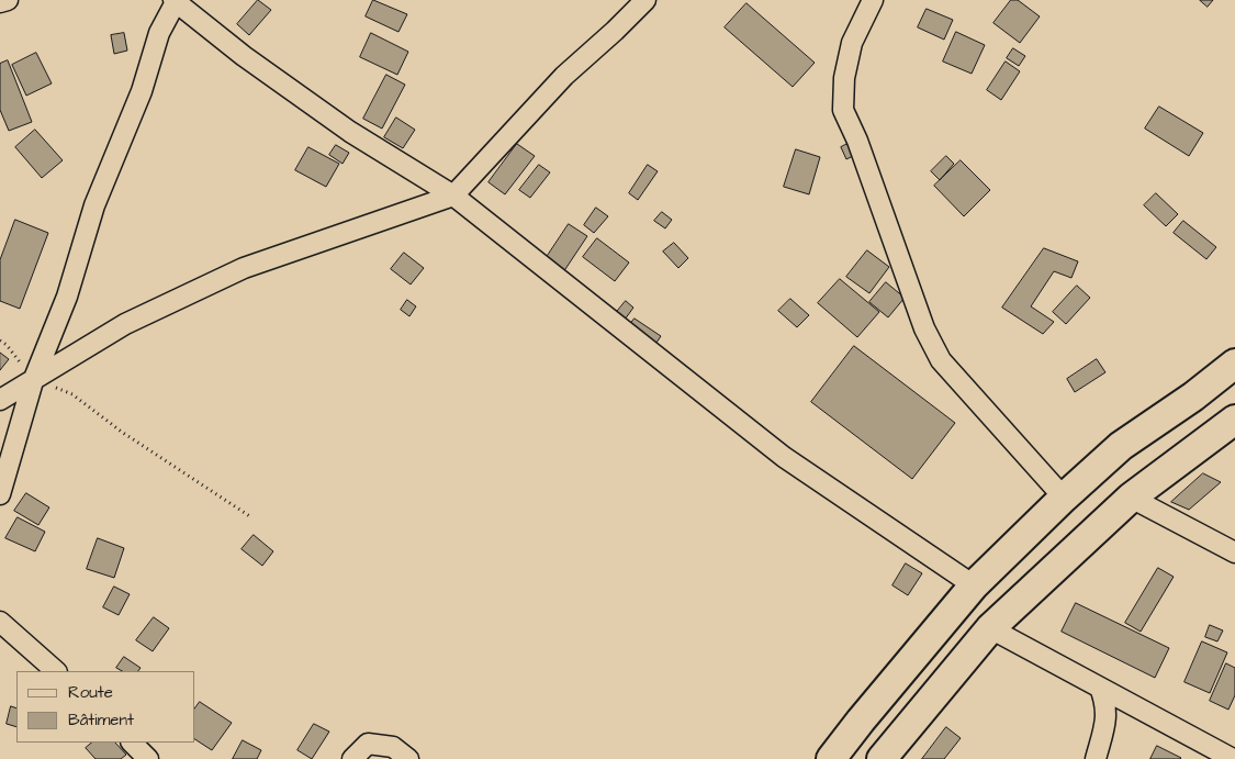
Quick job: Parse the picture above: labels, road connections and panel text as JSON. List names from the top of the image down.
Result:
{
  "legend": ["Route", "Bâtiment"]
}
